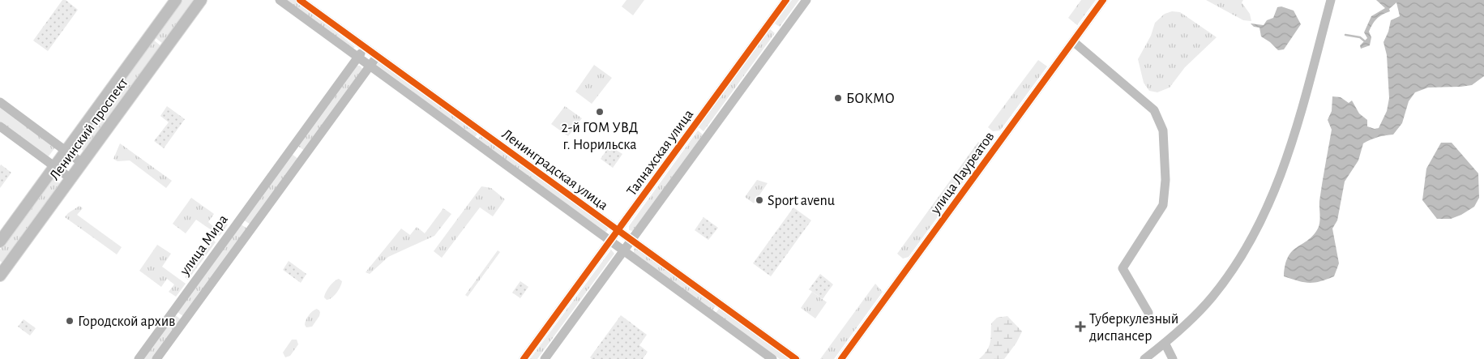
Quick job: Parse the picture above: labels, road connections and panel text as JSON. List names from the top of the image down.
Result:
{
  "streets": {
    "main road": ["Ленинский проспект"],
    "street": [
      "Талнахская улица",
      "Ленинградская улица",
      "улица Лауреатов",
      "улица Мира"
    ]
  },
  "crossings": [
    ["Талнахская улица", "Ленинградская улица"],
    ["Ленинградская улица", "улица Мира"]
  ],
  "places": {
    "other": [
      "БОКМО",
      "2-й ГОМ УВД г. Норильска",
      "Sport avenu",
      "Городской архив"
    ],
    "health": ["Туберкулезный диспансер"]
  }
}
